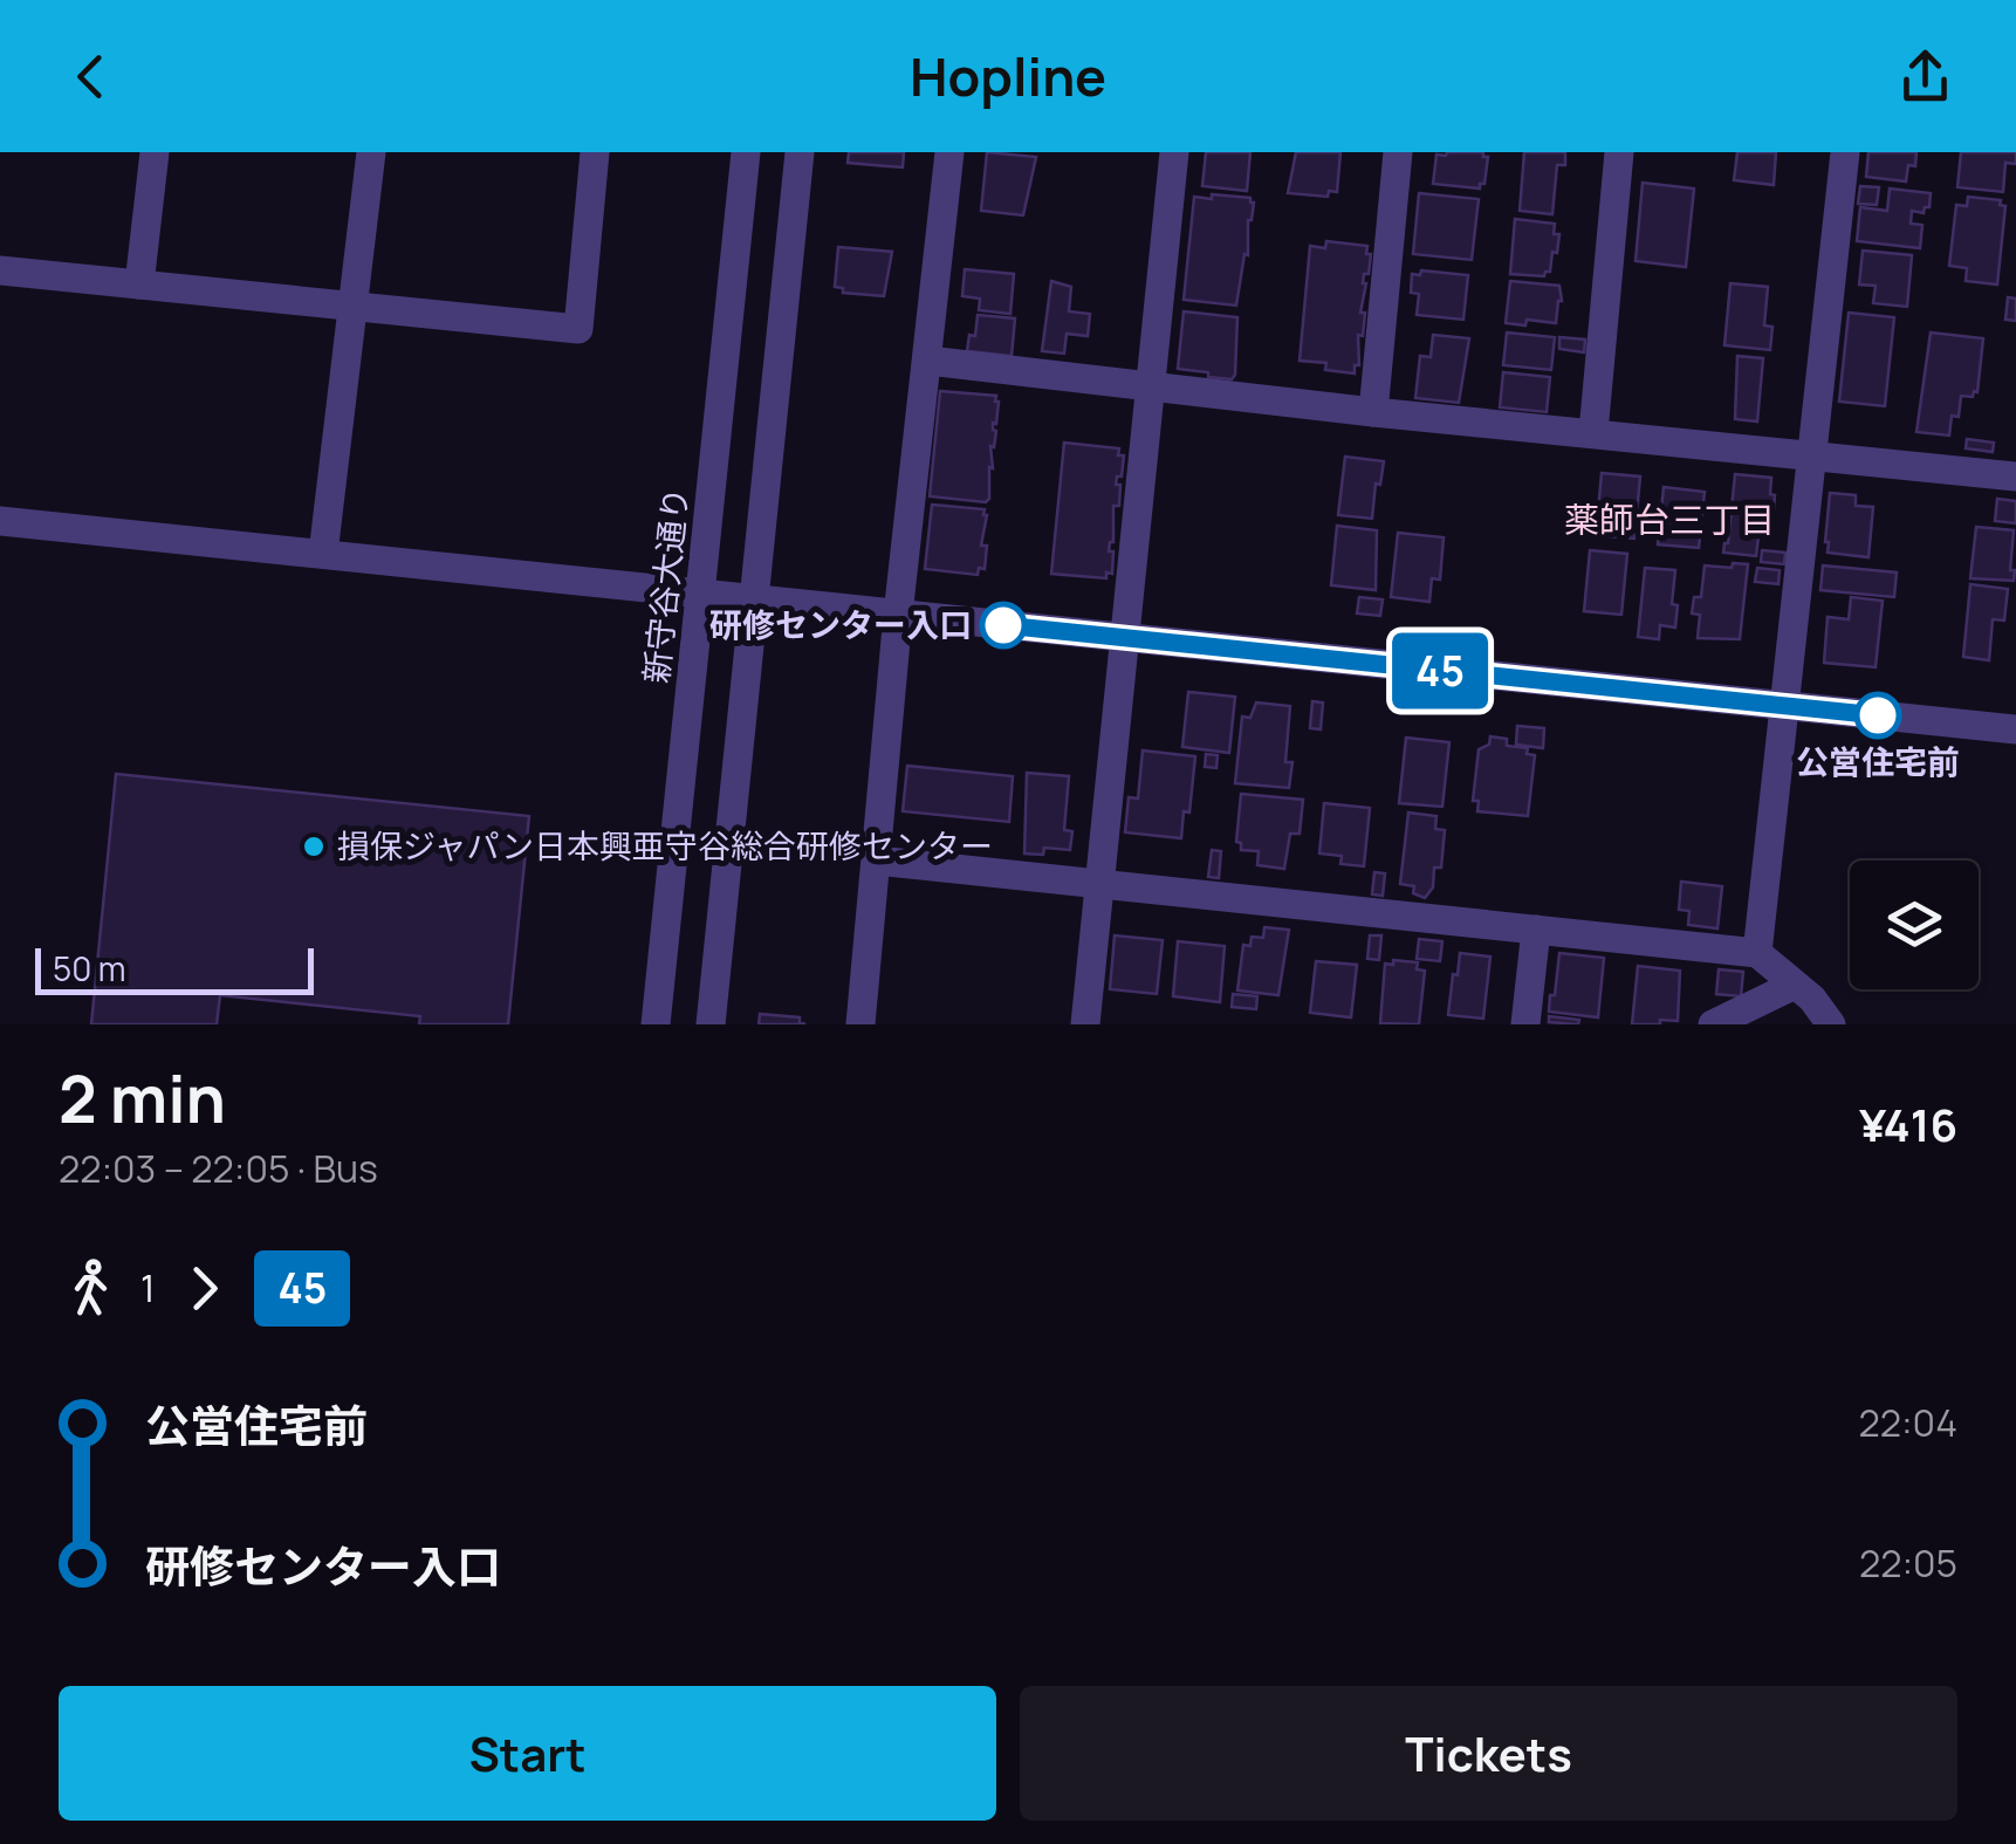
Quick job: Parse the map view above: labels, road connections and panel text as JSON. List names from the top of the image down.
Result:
{
  "streets": {
    "street": ["新守谷大通り"]
  },
  "districts": ["薬師台三丁目"],
  "places": ["研修センター入口", "公営住宅前", "損保ジャパン日本興亜守谷総合研修センター"],
  "lines": ["bus line 45"],
  "scale_bar": "50 m",
  "page": {
    "header": "Hopline",
    "on_map": "45",
    "scale": "50 m",
    "heading": ["2 min", "22:03 – 22:05 · Bus", "¥416"],
    "legs": ["1", "45"],
    "list": [
      {
        "name": "公営住宅前",
        "value": "22:04"
      },
      {
        "name": "研修センター入口",
        "value": "22:05"
      }
    ],
    "buttons": ["Start", "Tickets"]
  }
}
